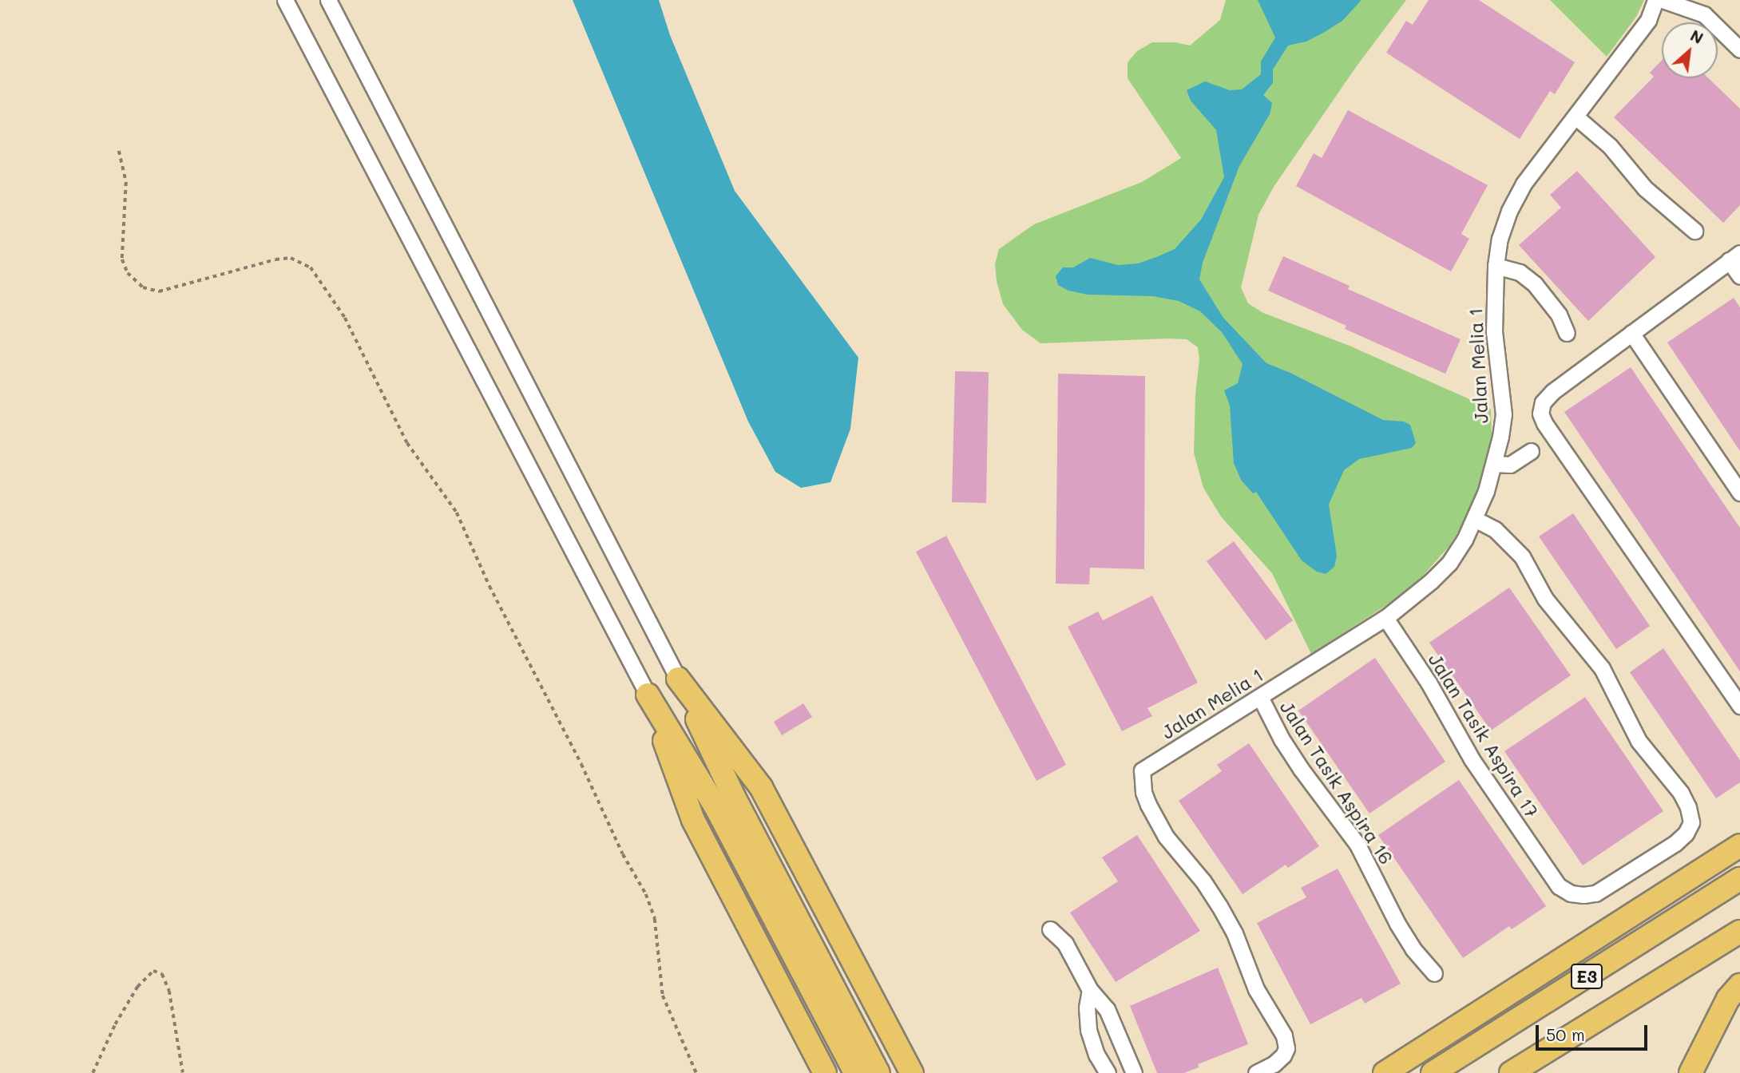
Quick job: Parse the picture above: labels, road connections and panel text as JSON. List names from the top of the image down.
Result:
{
  "streets": {
    "highway": ["E3"],
    "street": ["Jalan Melia 1", "Jalan Tasik Aspira 17", "Jalan Tasik Aspira 16"]
  },
  "crossings": [
    ["Jalan Melia 1", "Jalan Tasik Aspira 17"],
    ["Jalan Melia 1", "Jalan Tasik Aspira 16"]
  ],
  "scale_bar": "50 m",
  "north": "top right"
}
